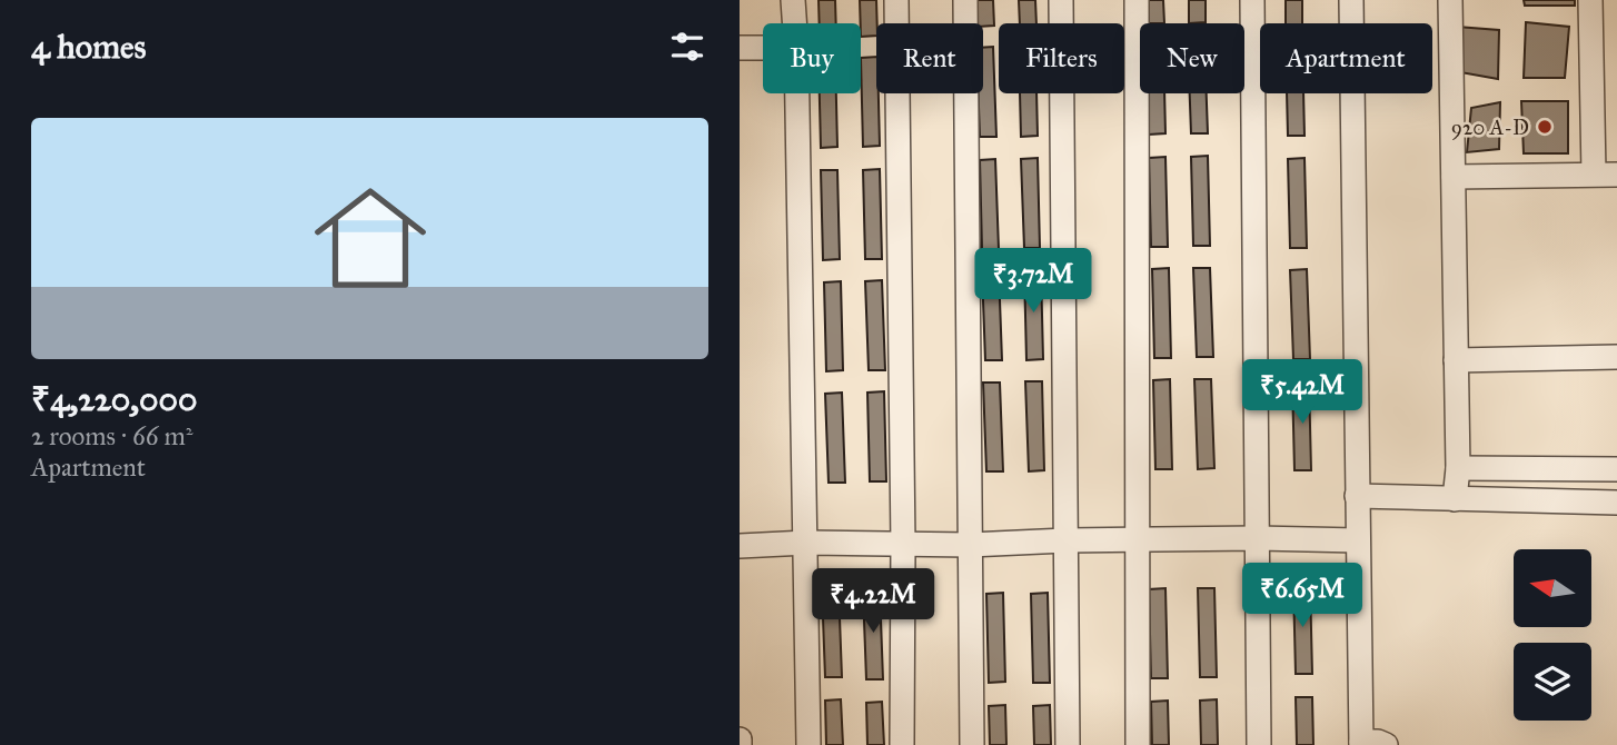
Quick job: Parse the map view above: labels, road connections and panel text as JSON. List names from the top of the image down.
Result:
{
  "places": ["920 A-D"],
  "north": "left",
  "page": {
    "heading": "4 homes",
    "chip": [
      "Buy",
      "Rent",
      "Filters",
      "New",
      "Apartment"
    ],
    "list": [
      {
        "name": "₹4,220,000",
        "note": "2 rooms · 66 m² · Apartment"
      }
    ],
    "price": [
      "₹3.72M",
      "₹5.42M",
      "₹6.65M",
      "₹4.22M"
    ]
  }
}
